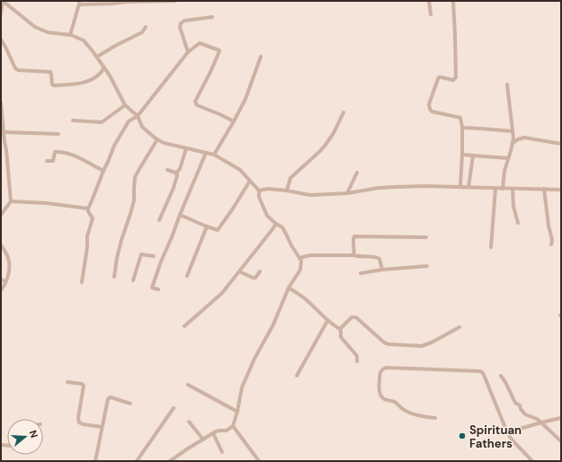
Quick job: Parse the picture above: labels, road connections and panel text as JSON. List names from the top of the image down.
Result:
{
  "places": ["Spirituan Fathers"],
  "north": "right"
}
